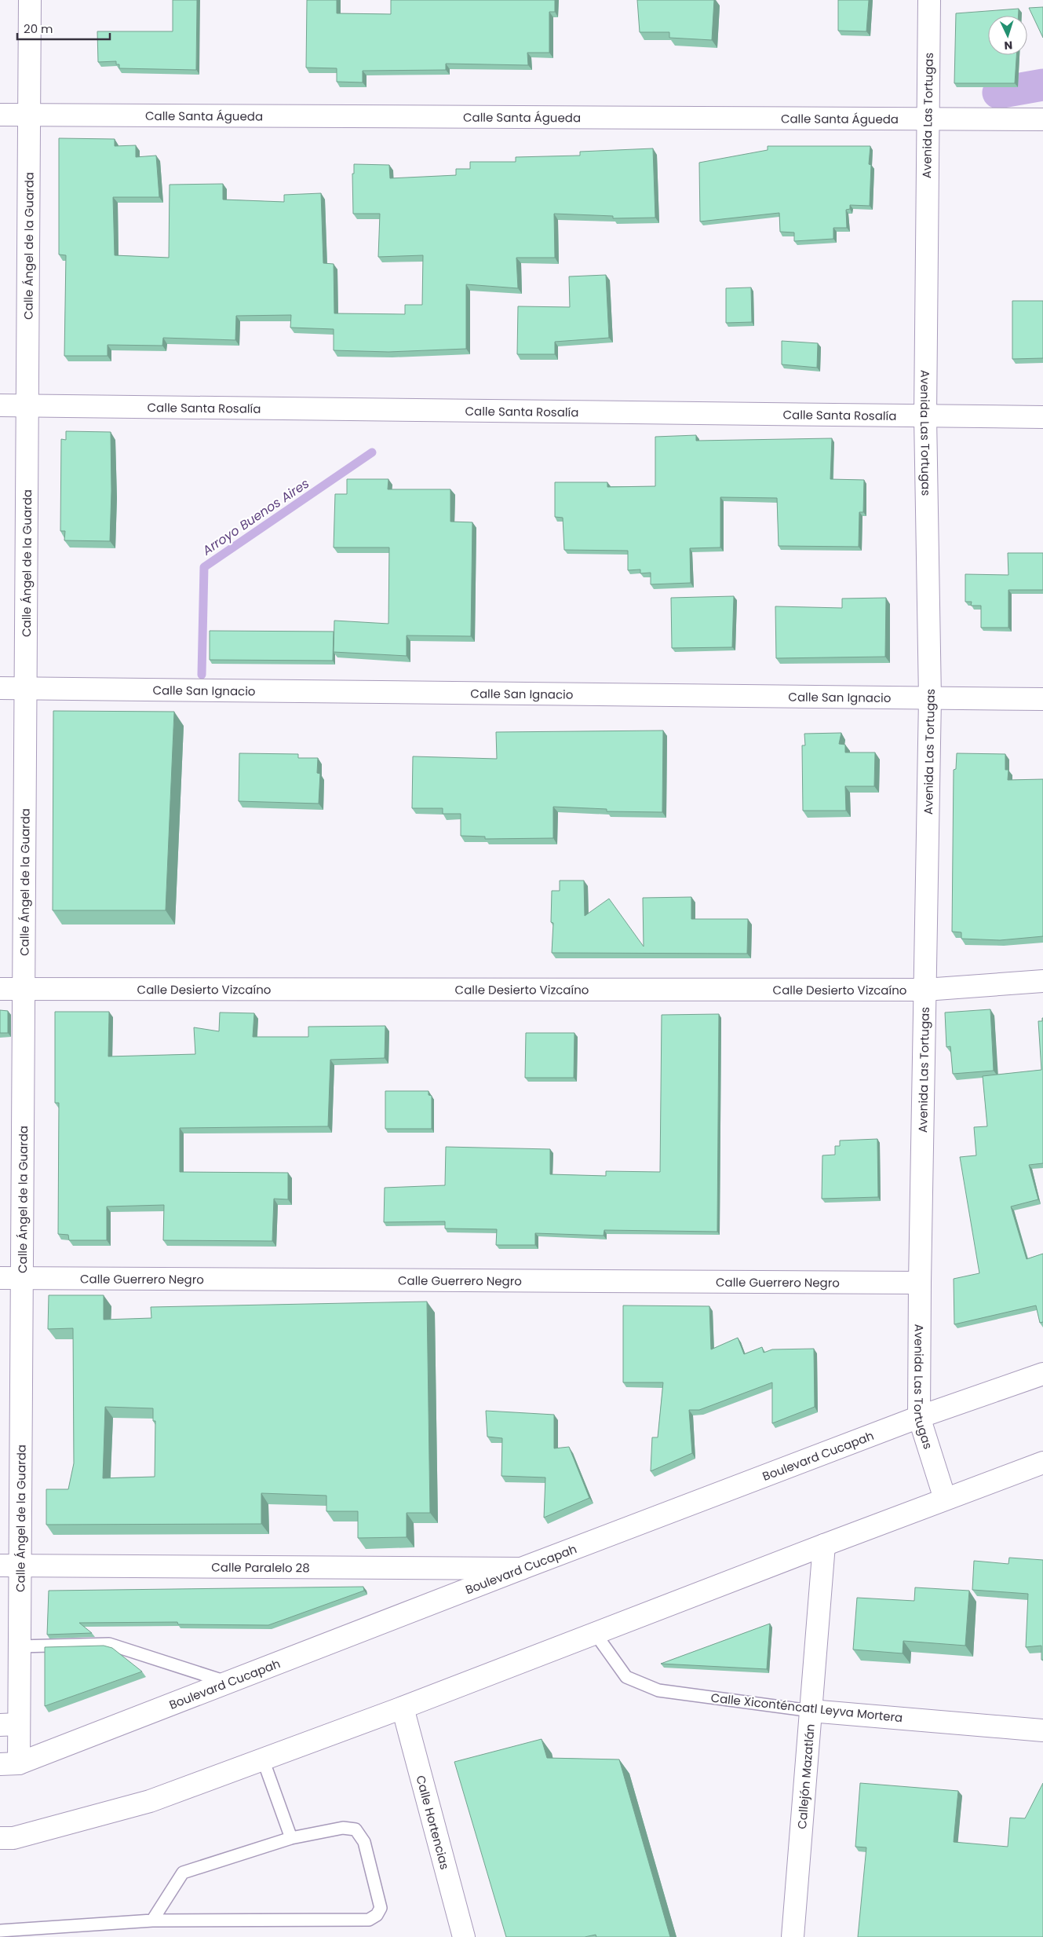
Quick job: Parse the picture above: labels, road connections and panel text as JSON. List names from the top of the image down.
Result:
{
  "streets": {
    "street": [
      "Calle Santa Águeda",
      "Avenida Las Tortugas",
      "Calle Ángel de la Guarda",
      "Calle Santa Rosalía",
      "Calle San Ignacio",
      "Calle Desierto Vizcaíno",
      "Calle Guerrero Negro",
      "Boulevard Cucapah",
      "Calle Paralelo 28",
      "Calle Xiconténcatl Leyva Mortera",
      "Callejón Mazatlán",
      "Calle Hortencias"
    ]
  },
  "crossings": [
    ["Calle Santa Águeda", "Avenida Las Tortugas"],
    ["Calle Santa Águeda", "Calle Ángel de la Guarda"],
    ["Avenida Las Tortugas", "Calle Santa Rosalía"],
    ["Avenida Las Tortugas", "Calle San Ignacio"],
    ["Avenida Las Tortugas", "Calle Desierto Vizcaíno"],
    ["Avenida Las Tortugas", "Calle Guerrero Negro"],
    ["Avenida Las Tortugas", "Boulevard Cucapah"],
    ["Calle Ángel de la Guarda", "Calle Santa Rosalía"],
    ["Calle Ángel de la Guarda", "Calle San Ignacio"],
    ["Calle Ángel de la Guarda", "Calle Desierto Vizcaíno"],
    ["Calle Ángel de la Guarda", "Calle Guerrero Negro"],
    ["Calle Ángel de la Guarda", "Boulevard Cucapah"],
    ["Calle Ángel de la Guarda", "Calle Paralelo 28"],
    ["Boulevard Cucapah", "Calle Paralelo 28"],
    ["Calle Xiconténcatl Leyva Mortera", "Callejón Mazatlán"]
  ],
  "water": ["Arroyo Buenos Aires"],
  "scale_bar": "20 m",
  "north": "bottom"
}
